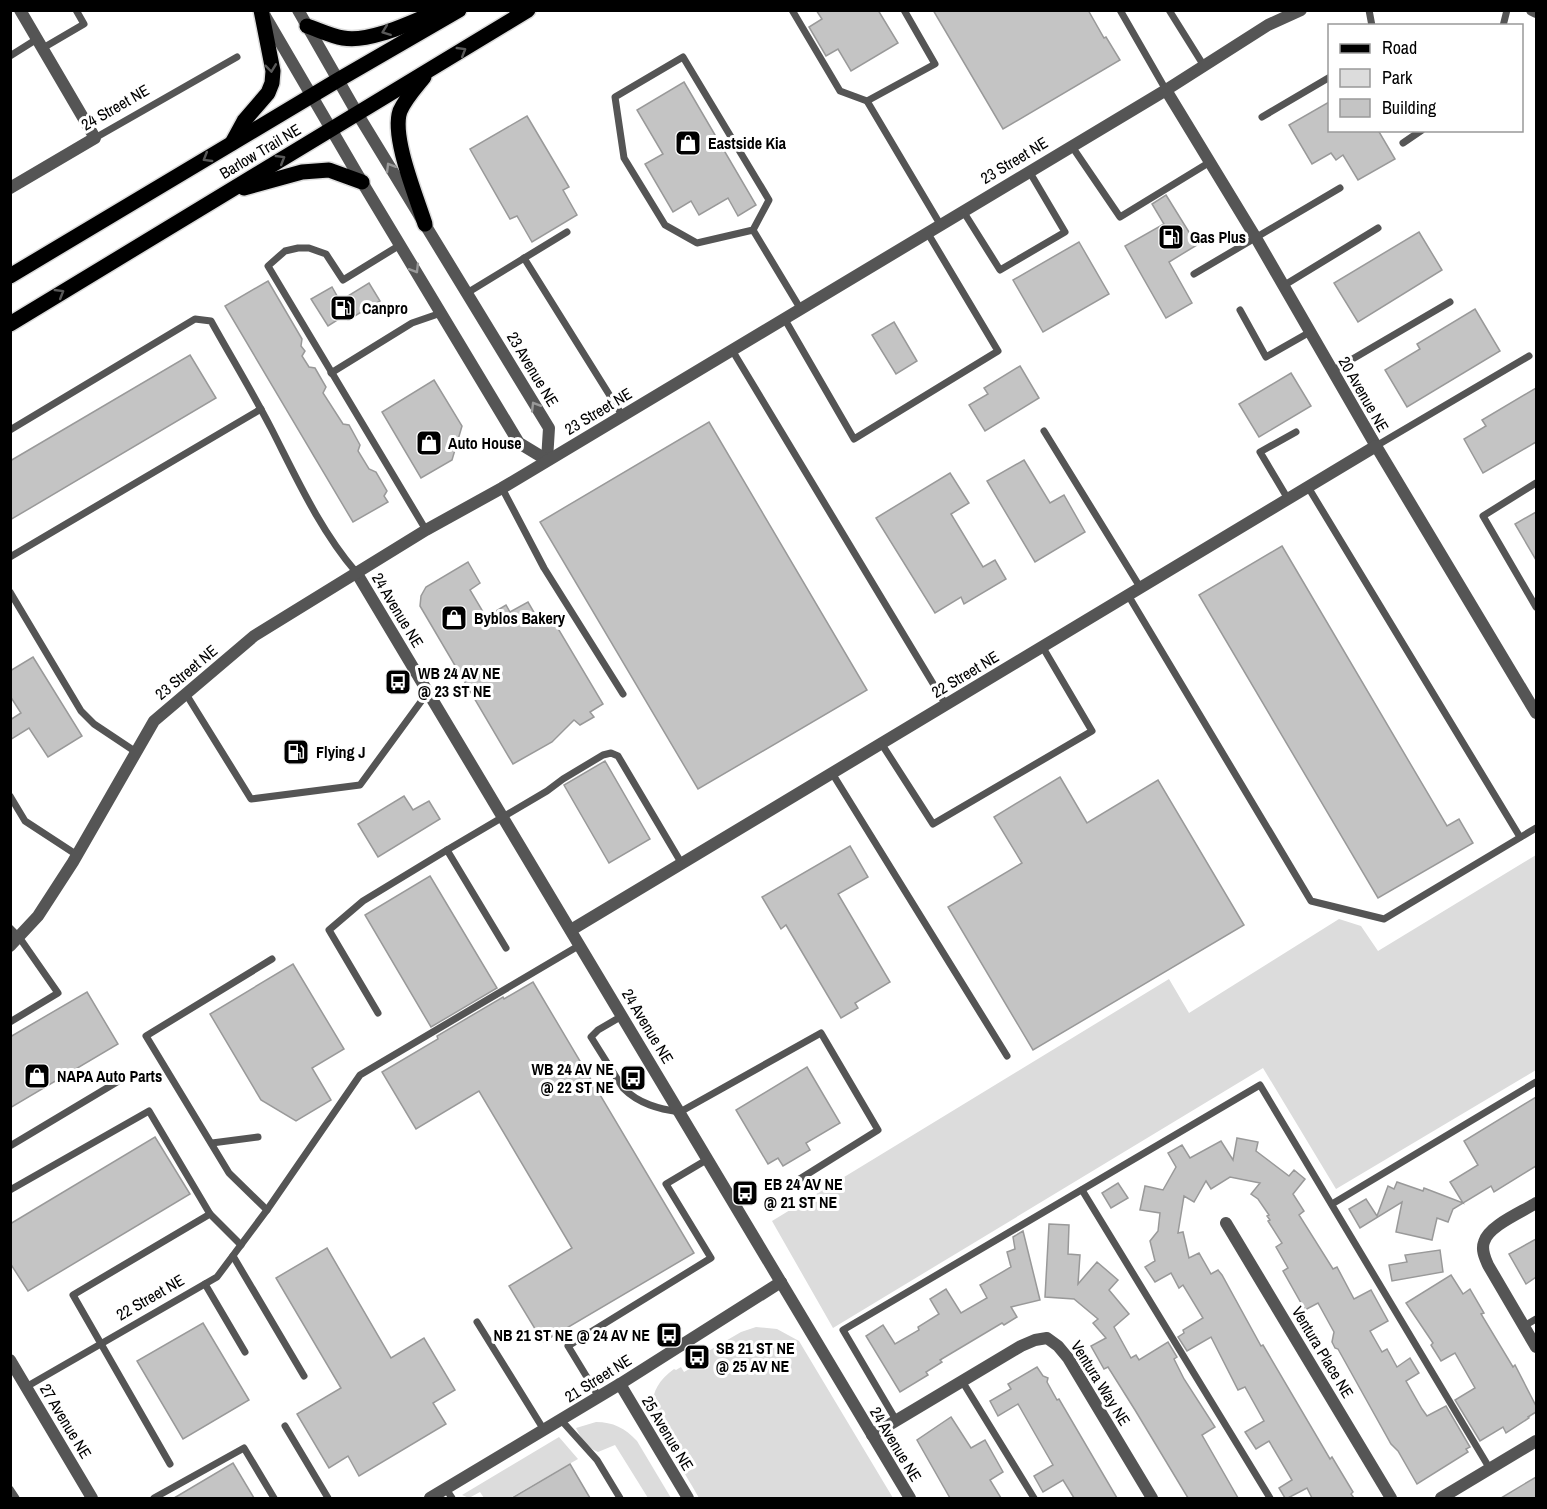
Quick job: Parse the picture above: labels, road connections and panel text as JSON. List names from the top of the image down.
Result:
{
  "streets": {
    "main road": ["Barlow Trail NE"],
    "street": [
      "24 Street NE",
      "23 Street NE",
      "23 Avenue NE",
      "20 Avenue NE",
      "24 Avenue NE",
      "22 Street NE",
      "Ventura Place NE",
      "21 Street NE",
      "Ventura Way NE",
      "27 Avenue NE",
      "25 Avenue NE"
    ]
  },
  "crossings": [
    ["Barlow Trail NE", "23 Avenue NE"],
    ["23 Street NE", "23 Avenue NE"],
    ["23 Street NE", "20 Avenue NE"],
    ["23 Street NE", "24 Avenue NE"],
    ["20 Avenue NE", "22 Street NE"],
    ["24 Avenue NE", "22 Street NE"],
    ["24 Avenue NE", "21 Street NE"],
    ["24 Avenue NE", "Ventura Way NE"],
    ["22 Street NE", "27 Avenue NE"],
    ["21 Street NE", "25 Avenue NE"]
  ],
  "places": {
    "shop": [
      "Eastside Kia",
      "Auto House",
      "Byblos Bakery",
      "NAPA Auto Parts"
    ],
    "fuel station": ["Gas Plus", "Canpro", "Flying J"],
    "bus stop": [
      "WB 24 AV NE @ 23 ST NE",
      "WB 24 AV NE @ 22 ST NE",
      "EB 24 AV NE @ 21 ST NE",
      "NB 21 ST NE @ 24 AV NE",
      "SB 21 ST NE @ 25 AV NE"
    ]
  },
  "legend": ["Road", "Park", "Building"]
}
